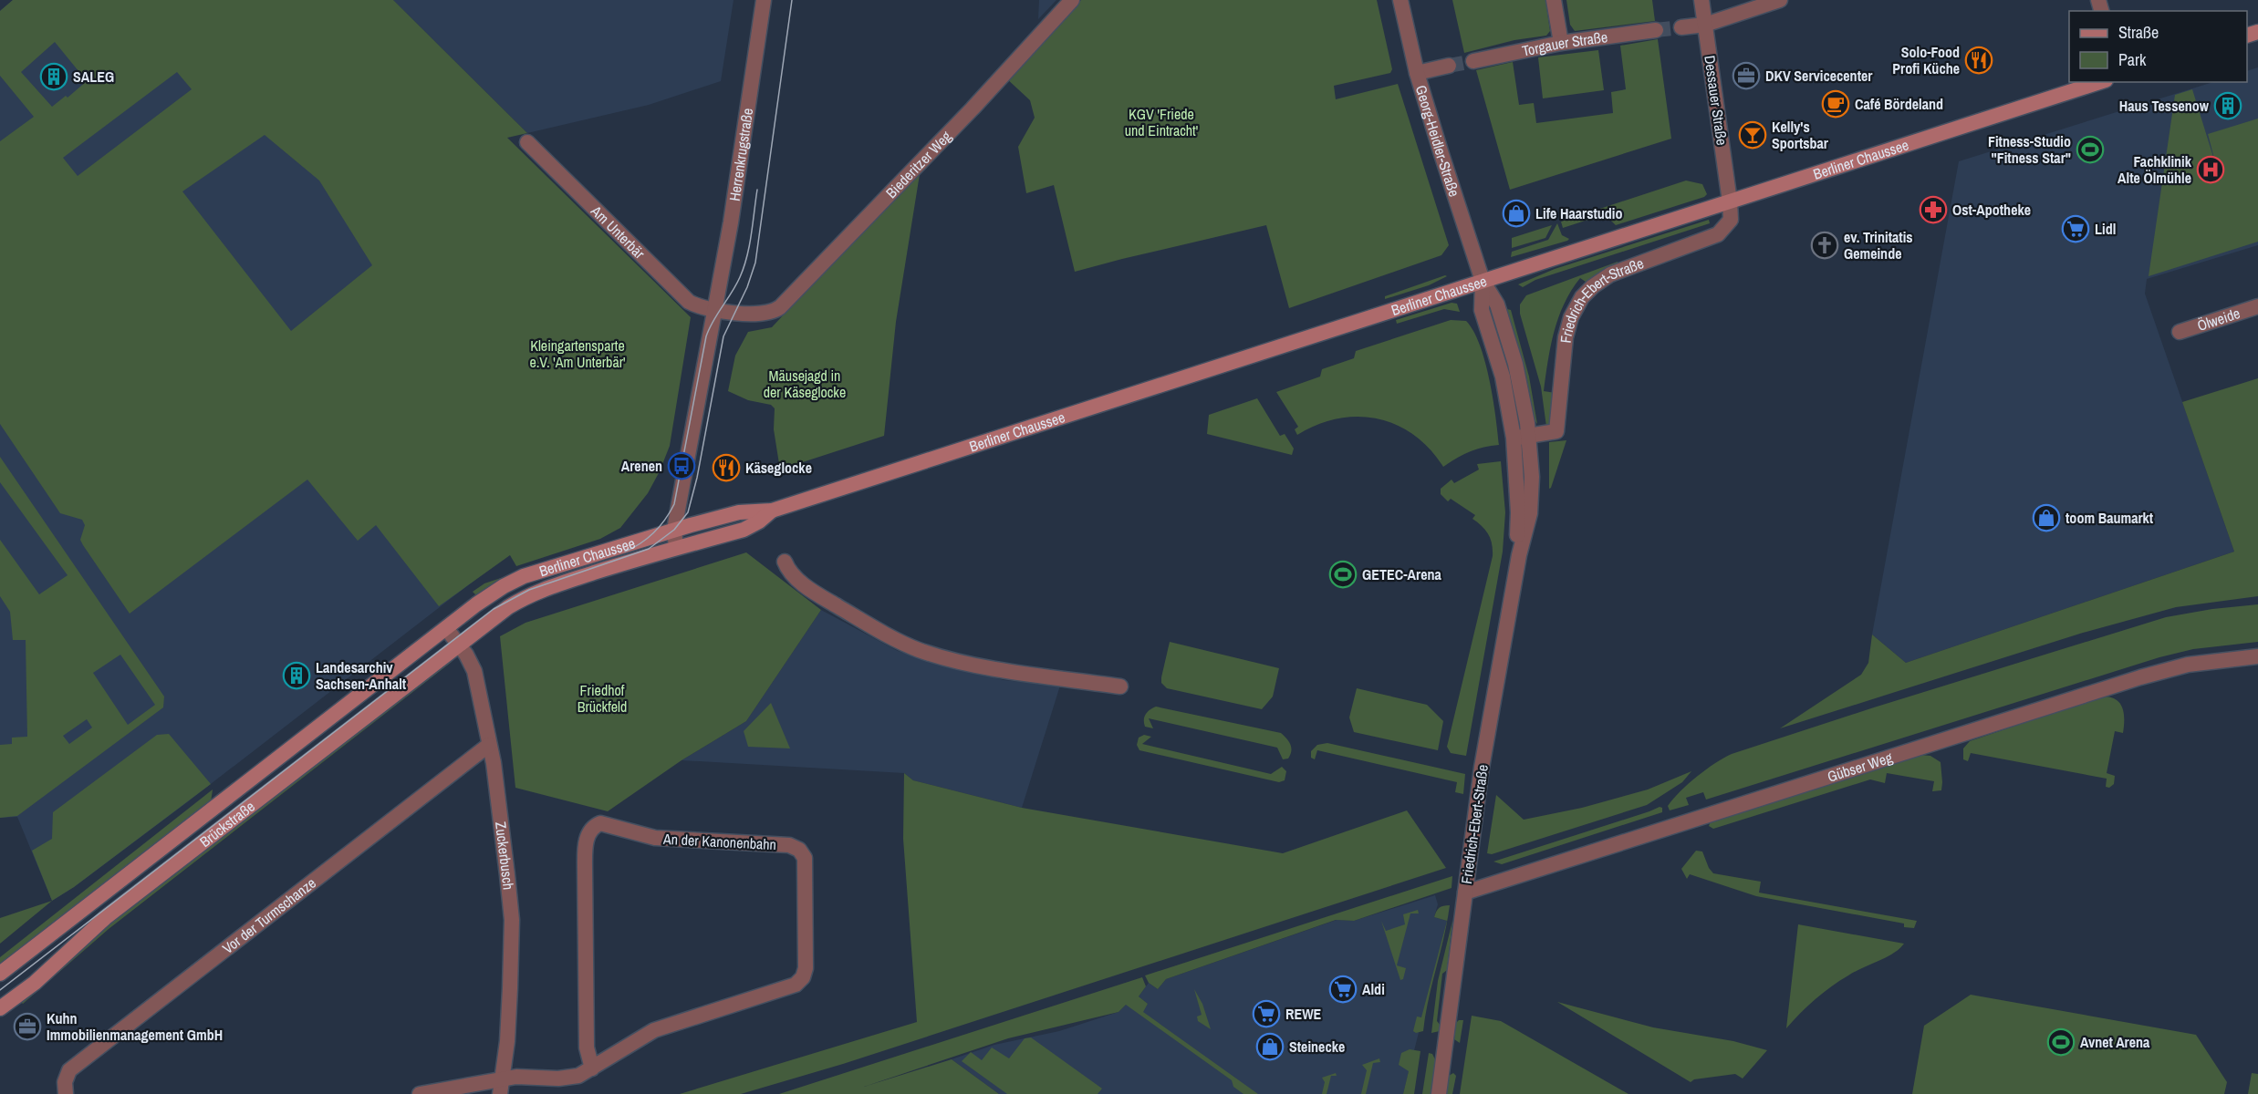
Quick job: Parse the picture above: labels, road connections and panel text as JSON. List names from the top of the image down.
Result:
{
  "streets": {
    "main road": ["Berliner Chaussee", "Brückstraße"],
    "street": [
      "Torgauer Straße",
      "Dessauer Straße",
      "Georg-Heidler-Straße",
      "Herrenkrugstraße",
      "Biederitzer Weg",
      "Am Unterbär",
      "Friedrich-Ebert-Straße",
      "Ölweide",
      "Gübser Weg",
      "An der Kanonenbahn",
      "Zuckerbusch",
      "Vor der Turmschanze"
    ]
  },
  "crossings": [
    ["Dessauer Straße", "Berliner Chaussee"],
    ["Dessauer Straße", "Friedrich-Ebert-Straße"],
    ["Georg-Heidler-Straße", "Berliner Chaussee"],
    ["Georg-Heidler-Straße", "Friedrich-Ebert-Straße"],
    ["Herrenkrugstraße", "Berliner Chaussee"],
    ["Herrenkrugstraße", "Biederitzer Weg"],
    ["Herrenkrugstraße", "Am Unterbär"],
    ["Berliner Chaussee", "Friedrich-Ebert-Straße"],
    ["Berliner Chaussee", "Brückstraße"],
    ["Berliner Chaussee", "Zuckerbusch"],
    ["Biederitzer Weg", "Am Unterbär"],
    ["Friedrich-Ebert-Straße", "Gübser Weg"],
    ["Brückstraße", "Zuckerbusch"],
    ["An der Kanonenbahn", "Zuckerbusch"],
    ["Zuckerbusch", "Vor der Turmschanze"]
  ],
  "parks": [
    "KGV 'Friede und Eintracht'",
    "Kleingartensparte e.V. 'Am Unterbär'",
    "Mäusejagd in der Käseglocke",
    "Friedhof Brückfeld"
  ],
  "places": {
    "restaurant": ["Solo-Food Profi Küche", "Käseglocke"],
    "office": ["DKV Servicecenter", "Kuhn Immobilienmanagement GmbH"],
    "building": ["SALEG", "Haus Tessenow", "Landesarchiv Sachsen-Anhalt"],
    "cafe": ["Café Bördeland"],
    "bar": ["Kelly's Sportsbar"],
    "sports": ["Fitness-Studio \"Fitness Star\"", "GETEC-Arena", "Avnet Arena"],
    "hospital": ["Fachklinik Alte Ölmühle"],
    "pharmacy": ["Ost-Apotheke"],
    "shop": ["Life Haarstudio", "toom Baumarkt", "Steinecke"],
    "supermarket": ["Lidl", "Aldi", "REWE"],
    "church": ["ev. Trinitatis Gemeinde"],
    "bus stop": ["Arenen"]
  },
  "legend": ["Straße", "Park"]
}
